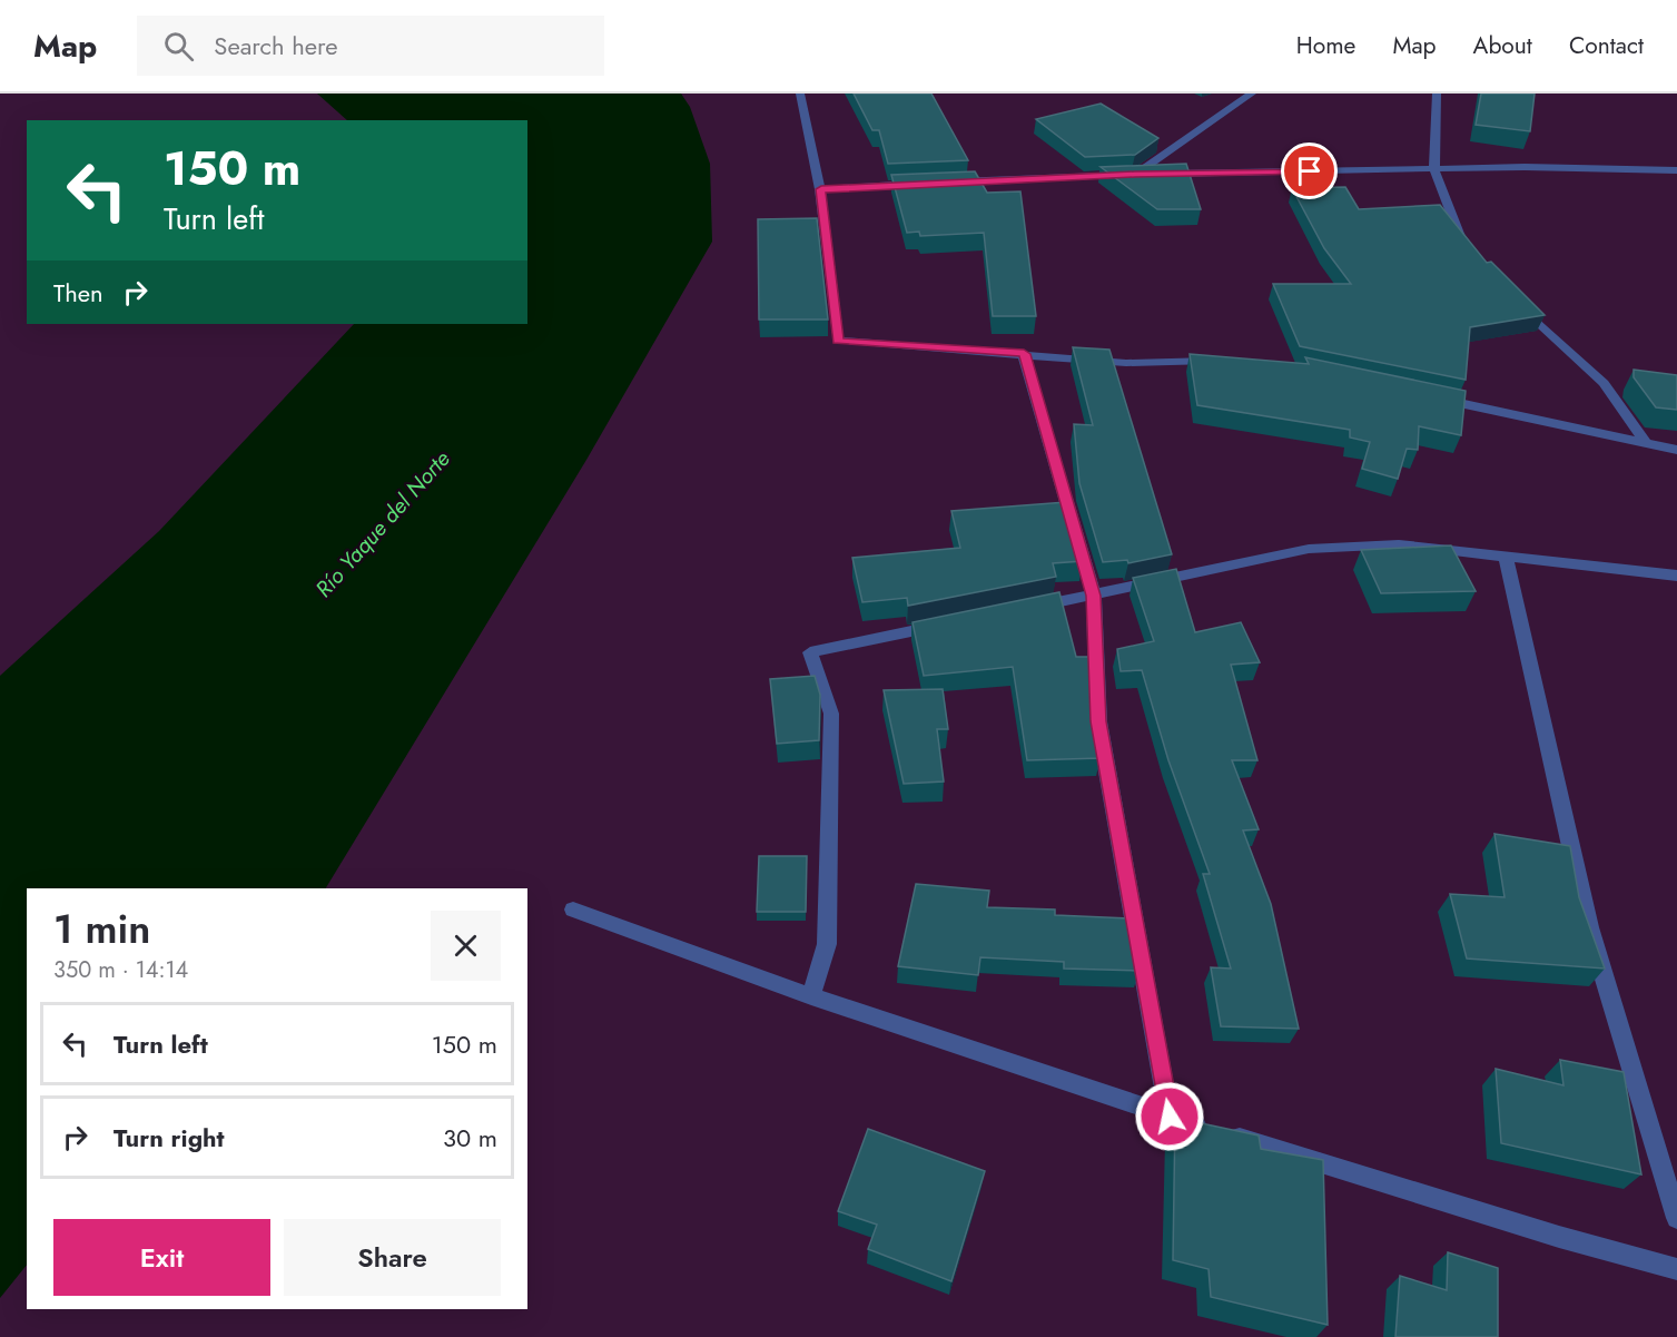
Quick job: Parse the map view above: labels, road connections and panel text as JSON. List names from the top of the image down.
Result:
{
  "water": ["Río Yaque del Norte"],
  "page": {
    "header": "Map",
    "search": "Search here",
    "nav": [
      "Home",
      "Map",
      "About",
      "Contact"
    ],
    "turn": ["150 m", "Turn left"],
    "then": "Then",
    "heading": ["1 min", "350 m · 14:14"],
    "list": [
      {
        "name": "Turn left",
        "value": "150 m"
      },
      {
        "name": "Turn right",
        "value": "30 m"
      }
    ],
    "buttons": ["Exit", "Share"]
  }
}
